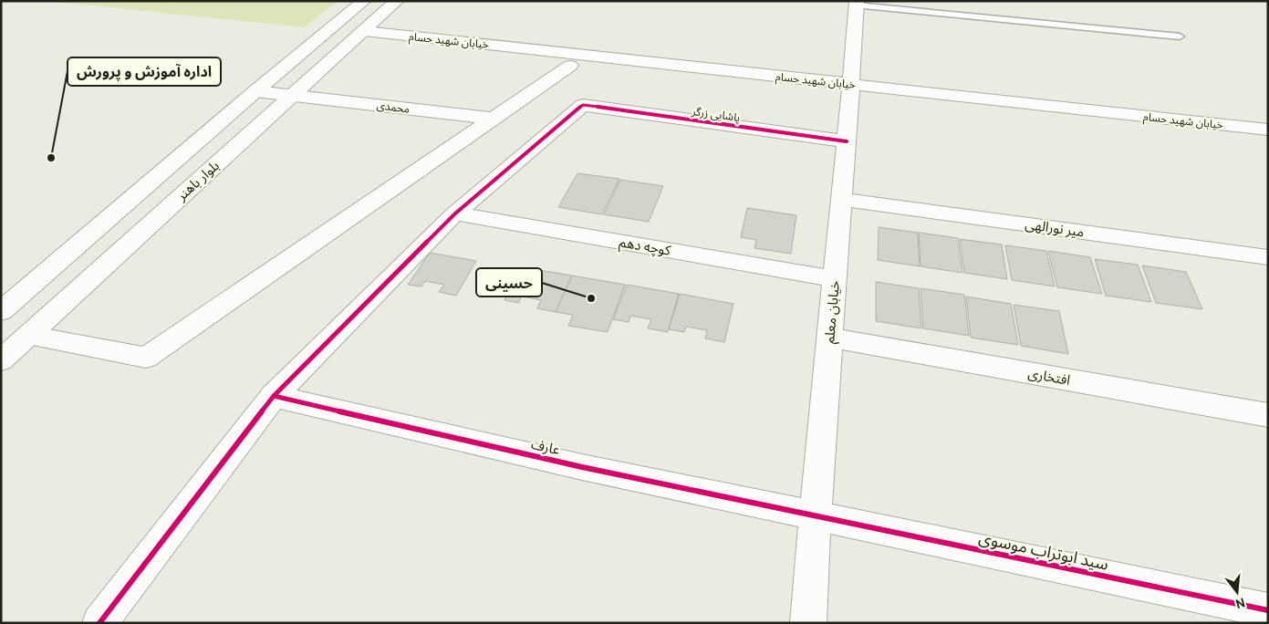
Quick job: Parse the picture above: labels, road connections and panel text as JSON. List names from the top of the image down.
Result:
{
  "streets": {
    "street": [
      "خیابان شهید حسام",
      "محمدی",
      "پاشایی زرگر",
      "بلوار باهنر",
      "میر نورالهی",
      "کوچه دهم",
      "خیابان معلم",
      "افتخاری",
      "عارف",
      "سید ابوتراب موسوی"
    ]
  },
  "crossings": [
    ["خیابان شهید حسام", "بلوار باهنر"],
    ["خیابان شهید حسام", "خیابان معلم"],
    ["محمدی", "بلوار باهنر"],
    ["پاشایی زرگر", "کوچه دهم"],
    ["پاشایی زرگر", "خیابان معلم"],
    ["میر نورالهی", "خیابان معلم"],
    ["کوچه دهم", "خیابان معلم"],
    ["خیابان معلم", "افتخاری"],
    ["خیابان معلم", "عارف"],
    ["خیابان معلم", "سید ابوتراب موسوی"],
    ["عارف", "سید ابوتراب موسوی"]
  ],
  "places": ["اداره آموزش و پرورش", "حسینی"],
  "north": "bottom"
}
